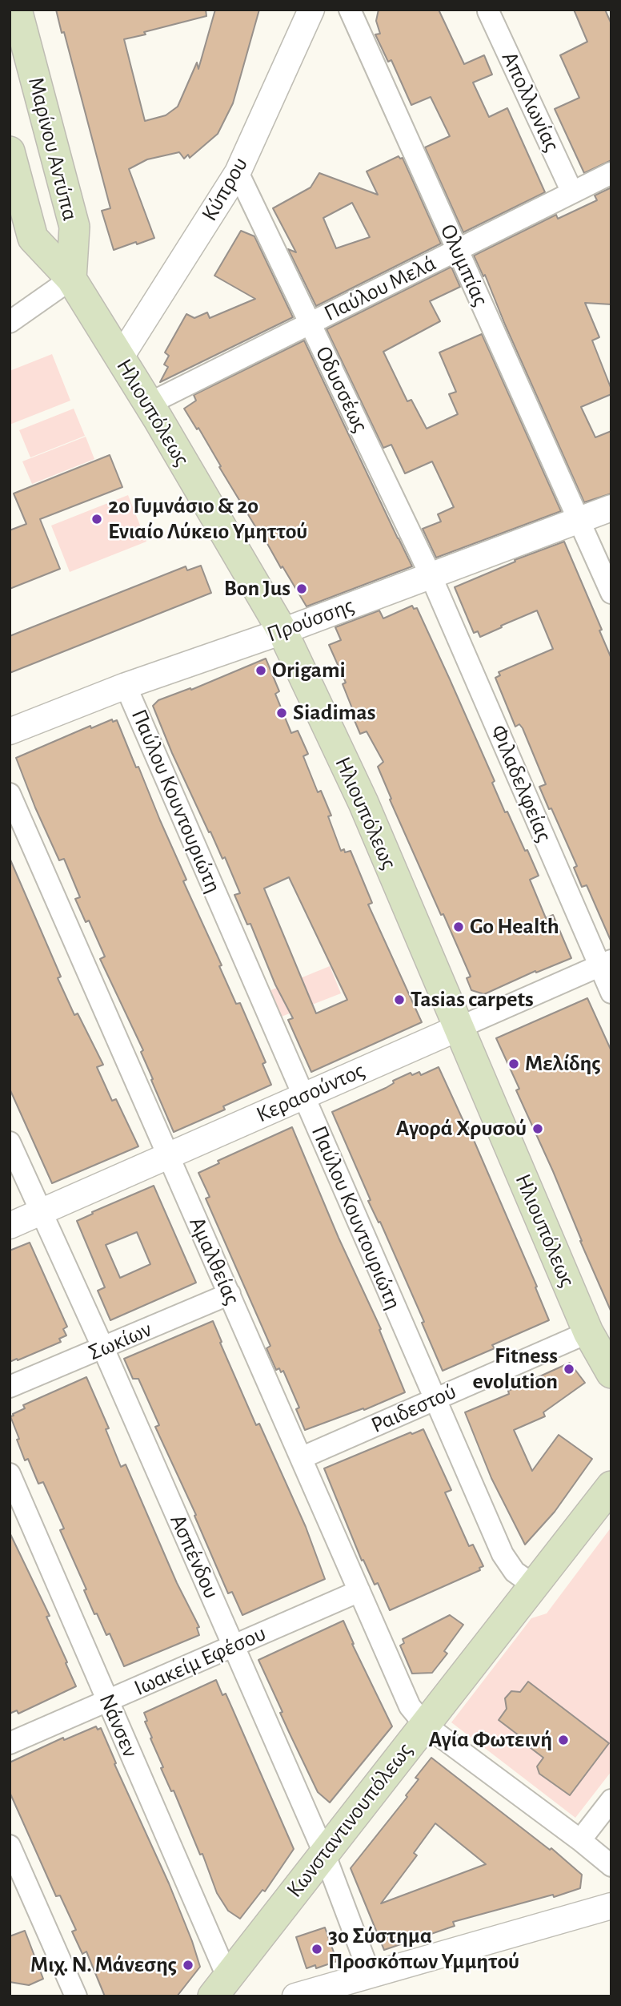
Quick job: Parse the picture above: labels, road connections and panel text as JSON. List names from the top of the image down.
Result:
{
  "streets": {
    "main road": ["Μαρίνου Αντύπα", "Ηλιουπόλεως", "Κωνσταντινουπόλεως"],
    "street": [
      "Απολλωνίας",
      "Κύπρου",
      "Ολυμπίας",
      "Παύλου Μελά",
      "Οδυσσέως",
      "Προύσσης",
      "Φιλαδελφείας",
      "Παύλου Κουντουριώτη",
      "Κερασούντος",
      "Αμαλθείας",
      "Σωκίων",
      "Ραιδεστού",
      "Ασπένδου",
      "Ιωακείμ Εφέσου",
      "Νάνσεν"
    ]
  },
  "crossings": [
    ["Απολλωνίας", "Παύλου Μελά"],
    ["Μαρίνου Αντύπα", "Ηλιουπόλεως"],
    ["Κύπρου", "Οδυσσέως"],
    ["Κύπρου", "Ηλιουπόλεως"],
    ["Ολυμπίας", "Παύλου Μελά"],
    ["Ολυμπίας", "Προύσσης"],
    ["Παύλου Μελά", "Οδυσσέως"],
    ["Παύλου Μελά", "Ηλιουπόλεως"],
    ["Οδυσσέως", "Προύσσης"],
    ["Οδυσσέως", "Φιλαδελφείας"],
    ["Ηλιουπόλεως", "Προύσσης"],
    ["Ηλιουπόλεως", "Κερασούντος"],
    ["Ηλιουπόλεως", "Ραιδεστού"],
    ["Προύσσης", "Φιλαδελφείας"],
    ["Προύσσης", "Παύλου Κουντουριώτη"],
    ["Φιλαδελφείας", "Κερασούντος"],
    ["Παύλου Κουντουριώτη", "Κερασούντος"],
    ["Παύλου Κουντουριώτη", "Ραιδεστού"],
    ["Παύλου Κουντουριώτη", "Κωνσταντινουπόλεως"],
    ["Κερασούντος", "Αμαλθείας"],
    ["Κερασούντος", "Ασπένδου"],
    ["Αμαλθείας", "Σωκίων"],
    ["Αμαλθείας", "Ραιδεστού"],
    ["Αμαλθείας", "Ιωακείμ Εφέσου"],
    ["Αμαλθείας", "Κωνσταντινουπόλεως"],
    ["Σωκίων", "Ασπένδου"],
    ["Ασπένδου", "Ιωακείμ Εφέσου"],
    ["Ασπένδου", "Κωνσταντινουπόλεως"],
    ["Ιωακείμ Εφέσου", "Νάνσεν"],
    ["Νάνσεν", "Κωνσταντινουπόλεως"]
  ],
  "places": [
    "2ο Γυμνάσιο & 2ο Ενιαίο Λύκειο Υμηττού",
    "Bon Jus",
    "Origami",
    "Siadimas",
    "Go Health",
    "Tasias carpets",
    "Μελίδης",
    "Αγορά Χρυσού",
    "Fitness evolution",
    "Αγία Φωτεινή",
    "3o Σύστημα Προσκόπων Υμμητού",
    "Μιχ. Ν. Μάνεσης"
  ]
}
